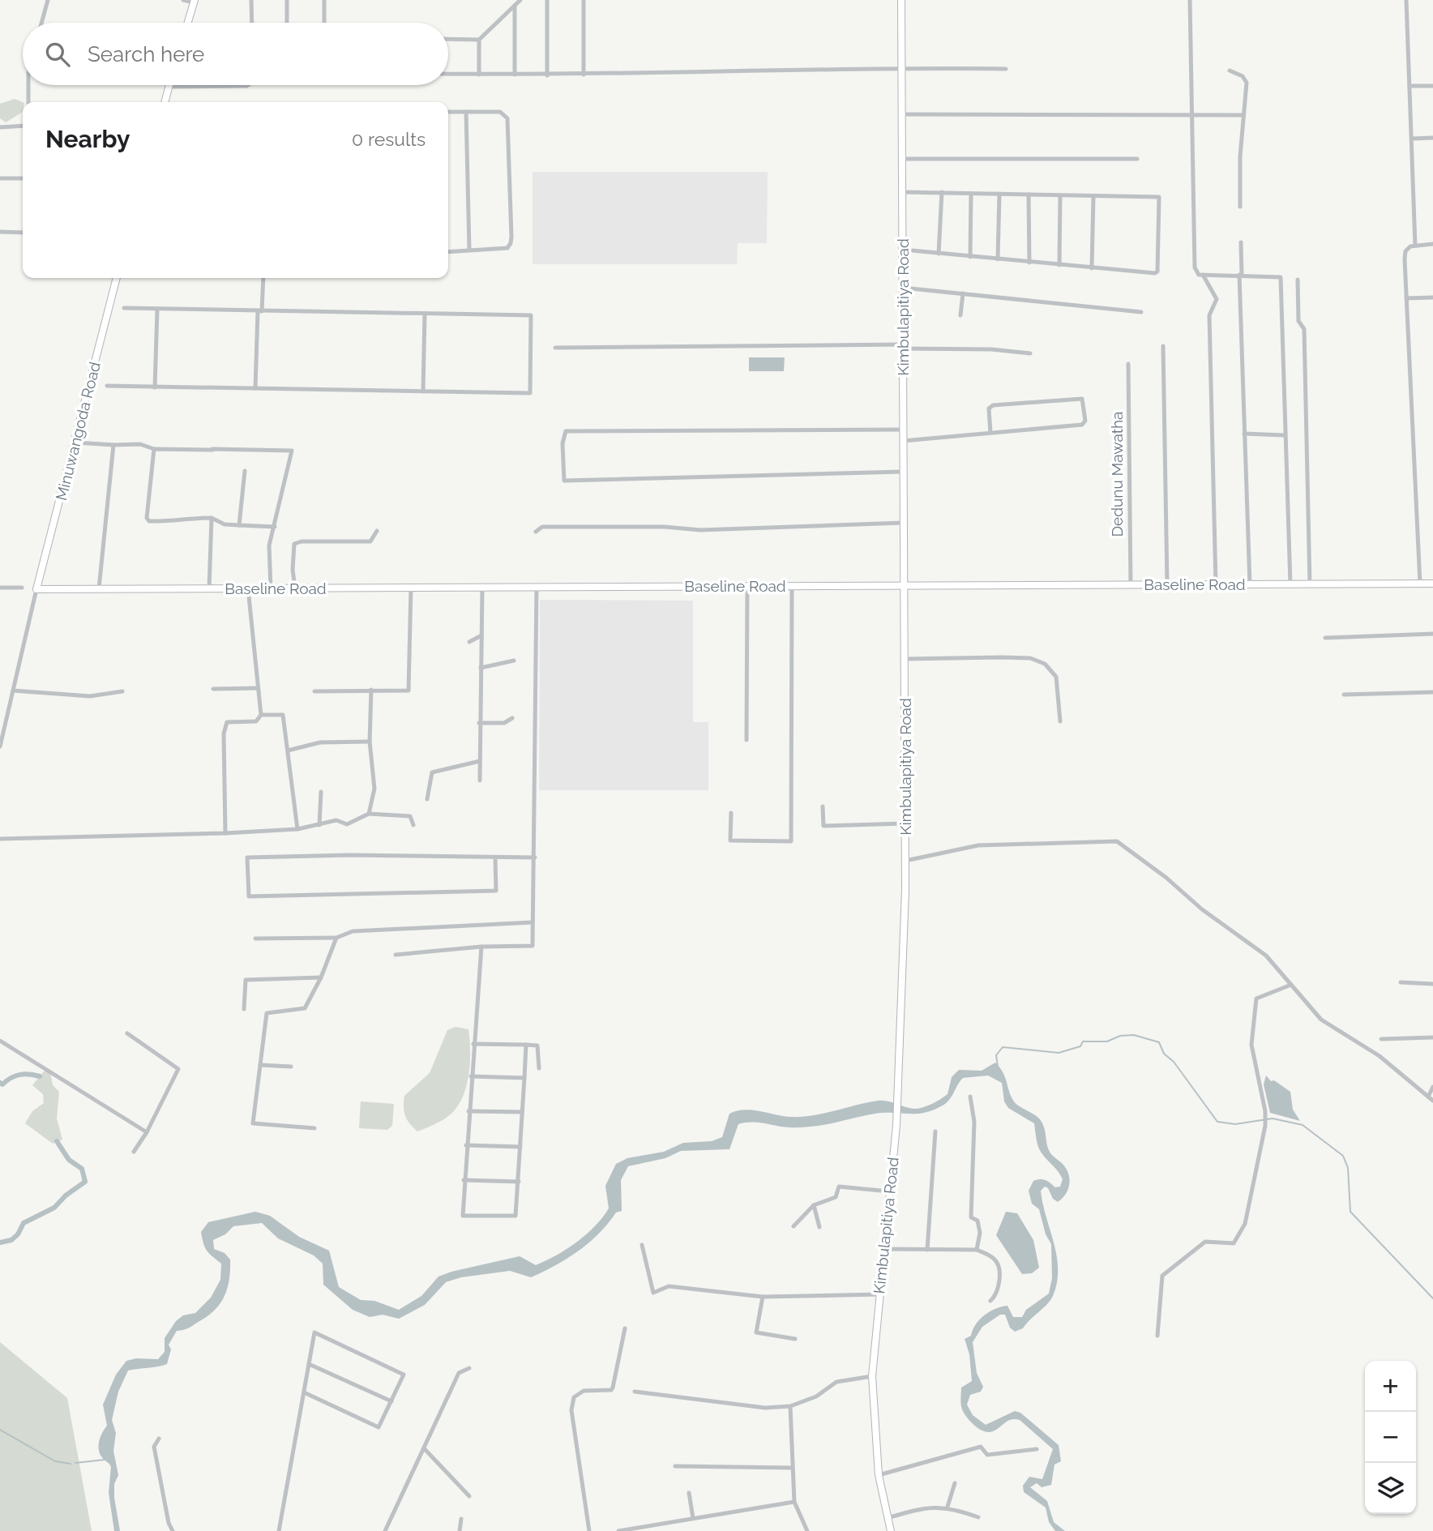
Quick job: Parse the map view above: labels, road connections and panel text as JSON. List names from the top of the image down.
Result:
{
  "streets": {
    "main road": ["Kimbulapitiya Road", "Minuwangoda Road", "Baseline Road"],
    "street": ["Dedunu Mawatha"]
  },
  "crossings": [
    ["Kimbulapitiya Road", "Baseline Road"],
    ["Minuwangoda Road", "Baseline Road"],
    ["Dedunu Mawatha", "Baseline Road"]
  ],
  "page": {
    "search": "Search here",
    "heading": ["Nearby", "0 results"],
    "map_buttons": ["+", "−"]
  }
}
